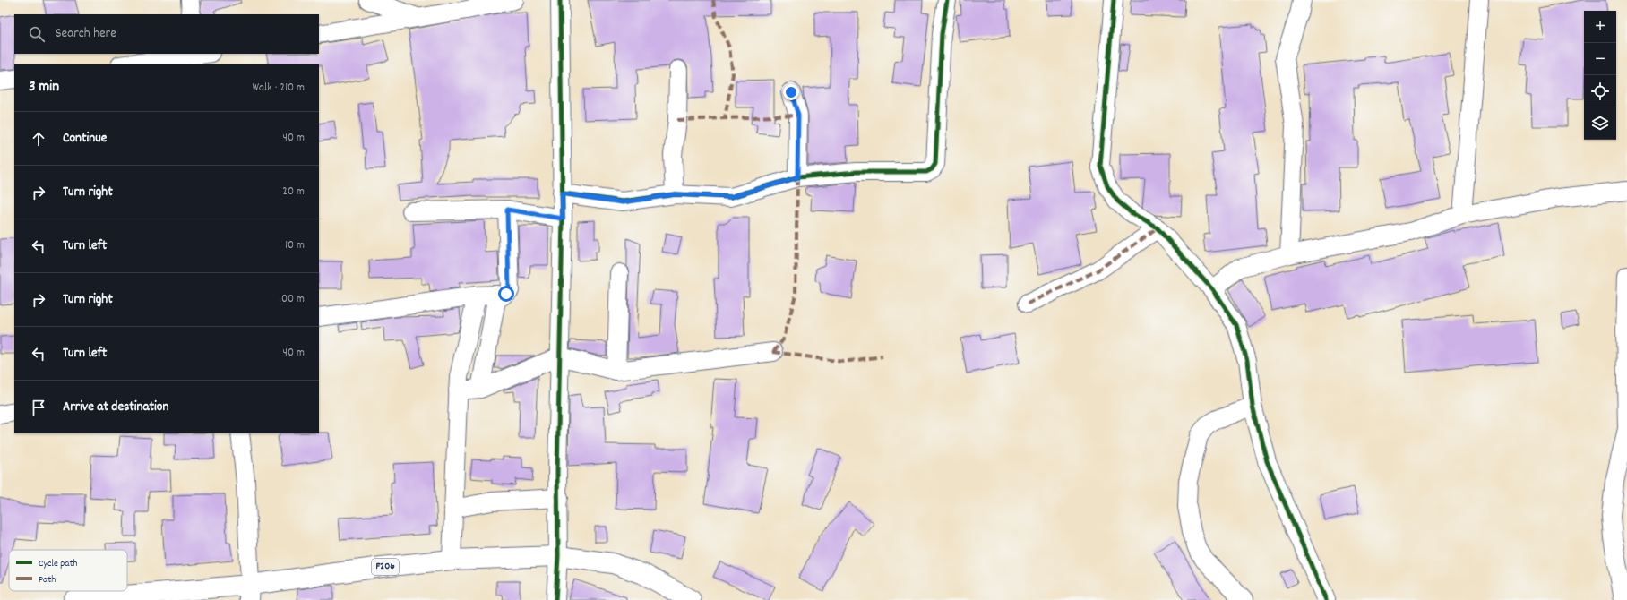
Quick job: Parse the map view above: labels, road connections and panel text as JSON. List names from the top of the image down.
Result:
{
  "streets": {
    "main road": ["F206"]
  },
  "legend": ["Cycle path", "Path"],
  "page": {
    "map_buttons": ["+", "−"],
    "search": "Search here",
    "heading": ["3 min", "Walk · 210 m"],
    "list": [
      ["Continue", "40 m"],
      ["Turn right", "20 m"],
      ["Turn left", "10 m"],
      ["Turn right", "100 m"],
      ["Turn left", "40 m"],
      "Arrive at destination"
    ]
  }
}
